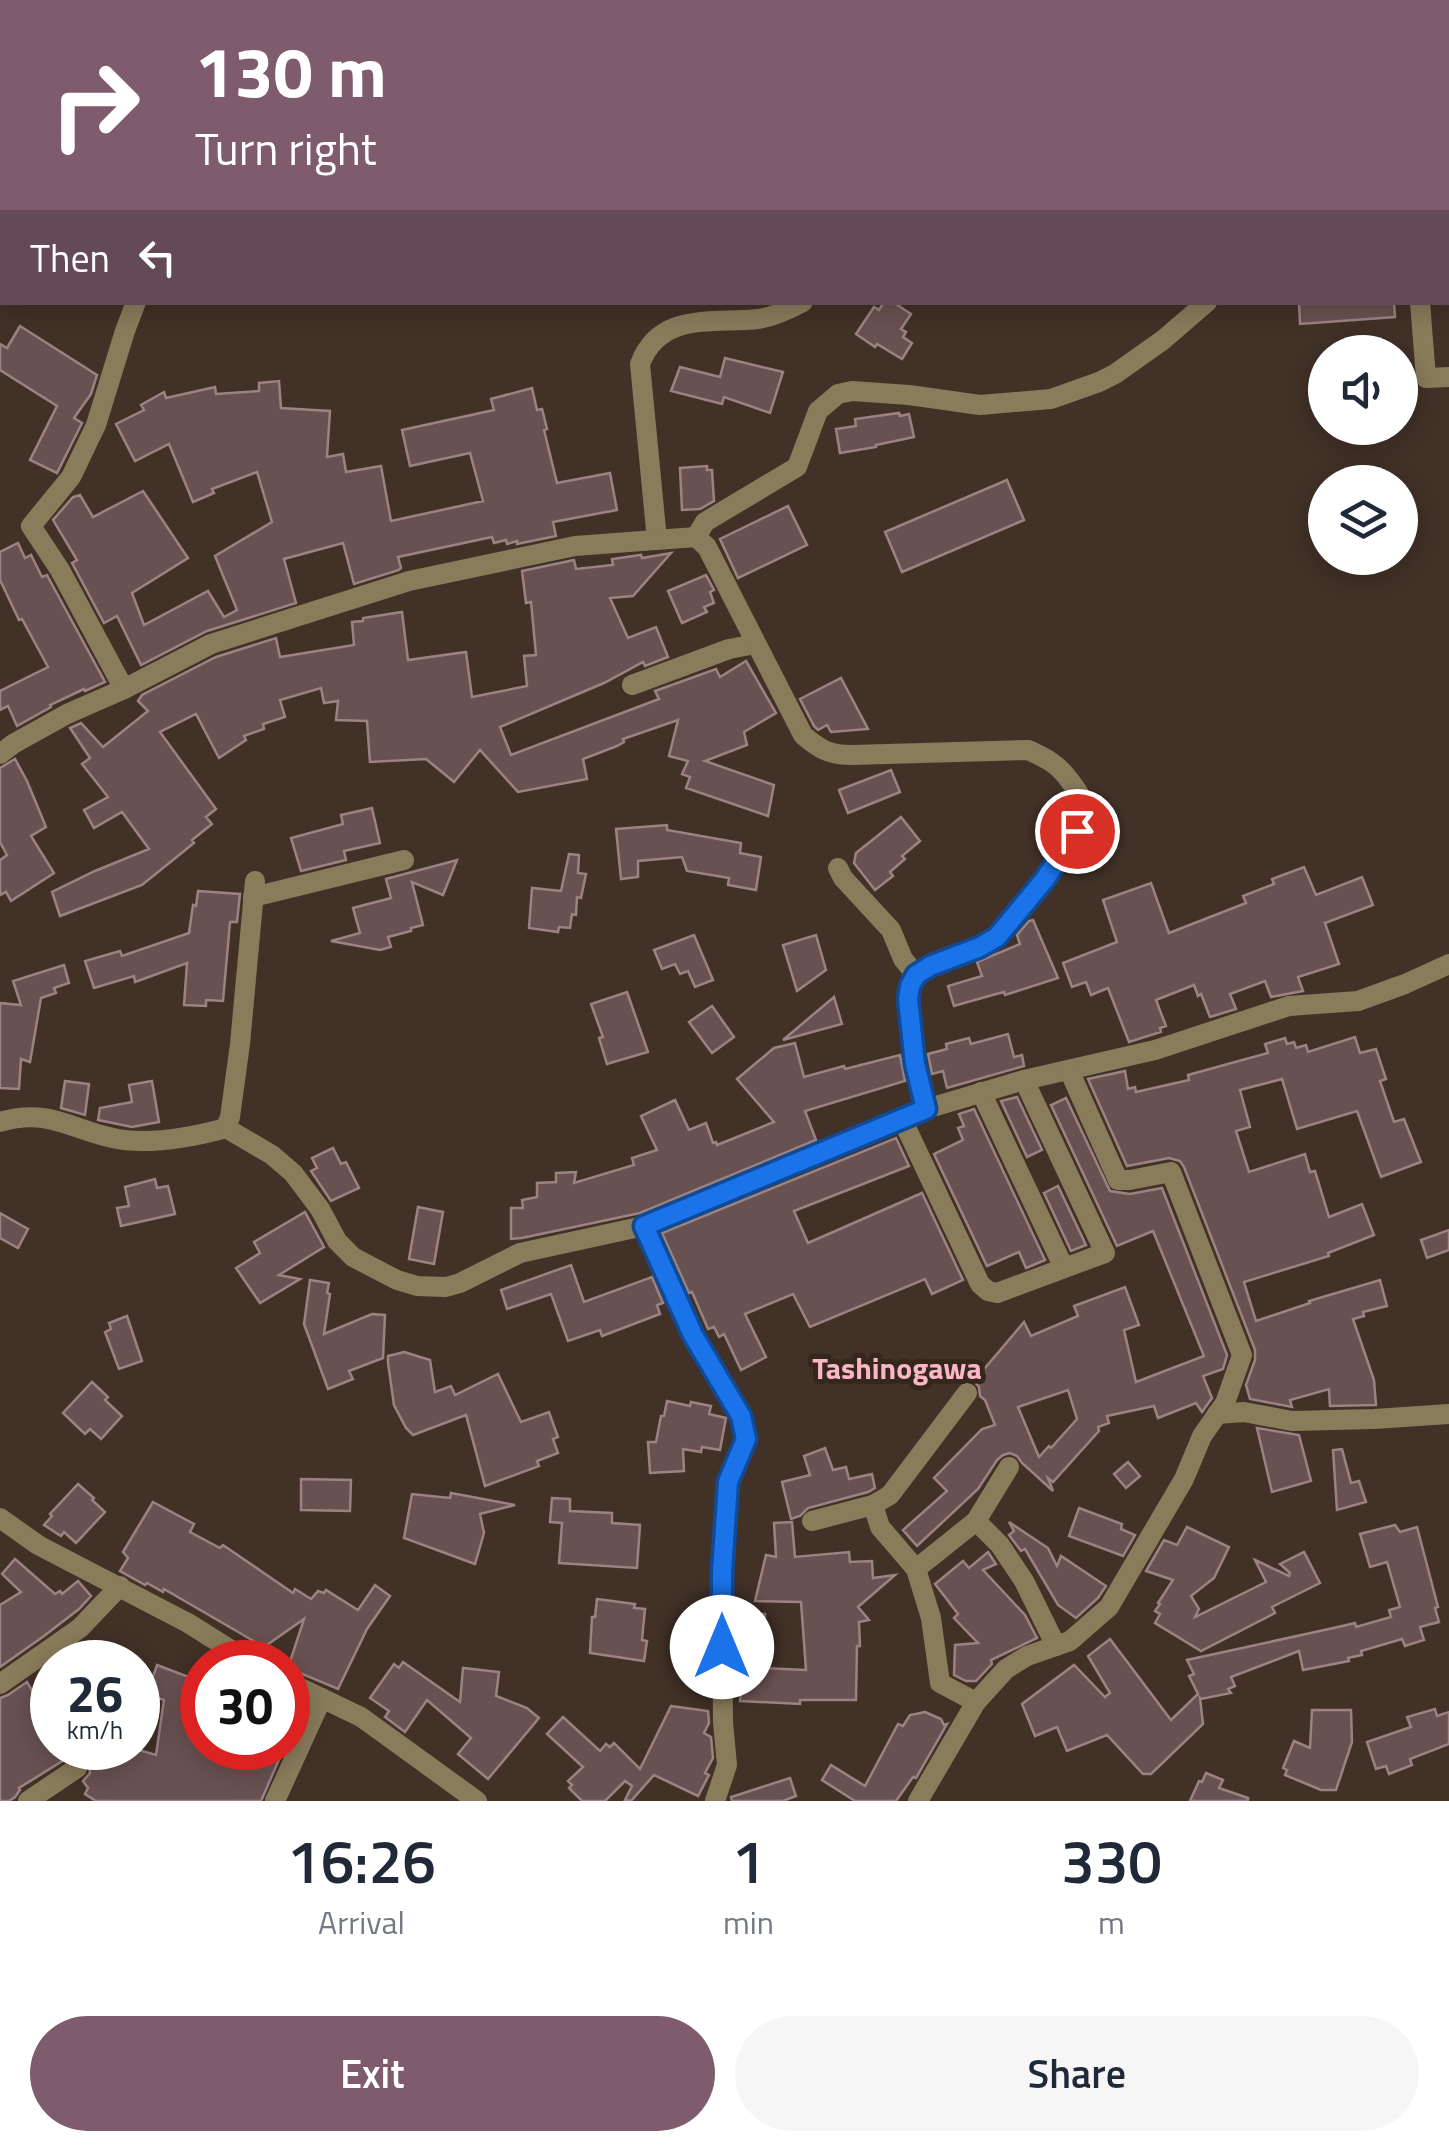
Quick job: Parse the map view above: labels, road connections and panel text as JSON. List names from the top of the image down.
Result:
{
  "districts": ["Tashinogawa"],
  "page": {
    "turn": ["130 m", "Turn right"],
    "then": "Then",
    "speed": "26 km/h",
    "limit": "30",
    "eta": [
      "16:26",
      "Arrival",
      "1",
      "min",
      "330",
      "m"
    ],
    "buttons": ["Exit", "Share"]
  }
}
